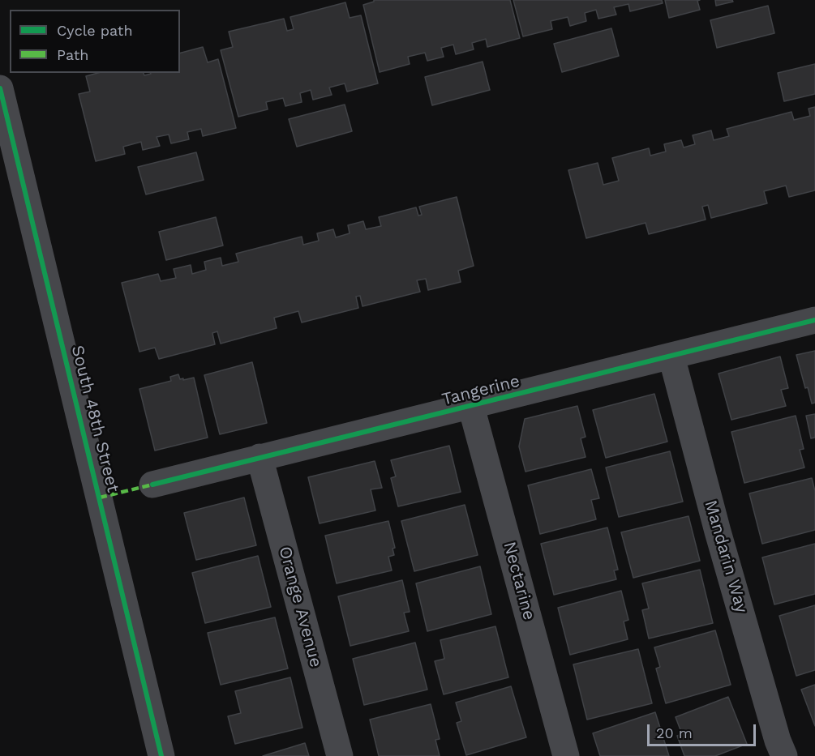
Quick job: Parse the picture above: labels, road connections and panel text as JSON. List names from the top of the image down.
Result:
{
  "streets": {
    "street": [
      "Tangerine",
      "South 48th Street",
      "Mandarin Way",
      "Nectarine",
      "Orange Avenue"
    ]
  },
  "crossings": [
    ["Tangerine", "Mandarin Way"],
    ["Tangerine", "Nectarine"],
    ["Tangerine", "Orange Avenue"]
  ],
  "legend": ["Cycle path", "Path"],
  "scale_bar": "20 m"
}
